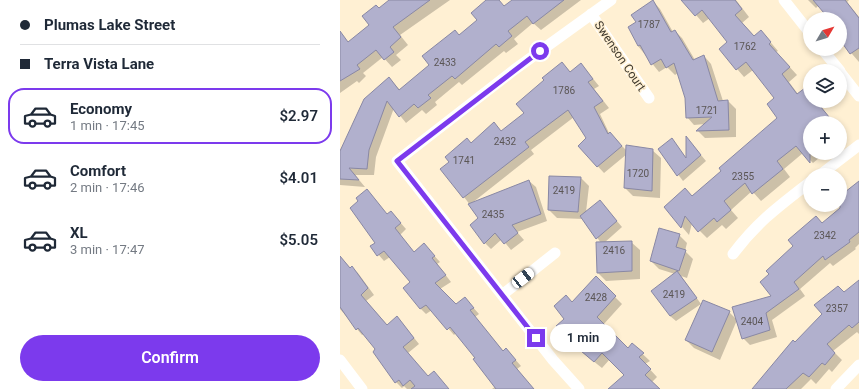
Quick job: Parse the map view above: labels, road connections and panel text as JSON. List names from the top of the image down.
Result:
{
  "streets": {
    "street": ["Swenson Court"]
  },
  "house_numbers": [
    "1787",
    "1762",
    "2433",
    "1786",
    "1721",
    "2432",
    "1741",
    "1720",
    "2355",
    "2419",
    "2435",
    "2342",
    "2416",
    "2419",
    "2428",
    "2357",
    "2404"
  ],
  "north": "top right",
  "page": {
    "banner": ["Plumas Lake Street", "Terra Vista Lane"],
    "map_buttons": ["+", "−"],
    "list": [
      {
        "name": "Economy",
        "note": "1 min · 17:45",
        "value": "$2.97"
      },
      {
        "name": "Comfort",
        "note": "2 min · 17:46",
        "value": "$4.01"
      },
      {
        "name": "XL",
        "note": "3 min · 17:47",
        "value": "$5.05"
      }
    ],
    "bubble": "1 min",
    "buttons": "Confirm"
  }
}
